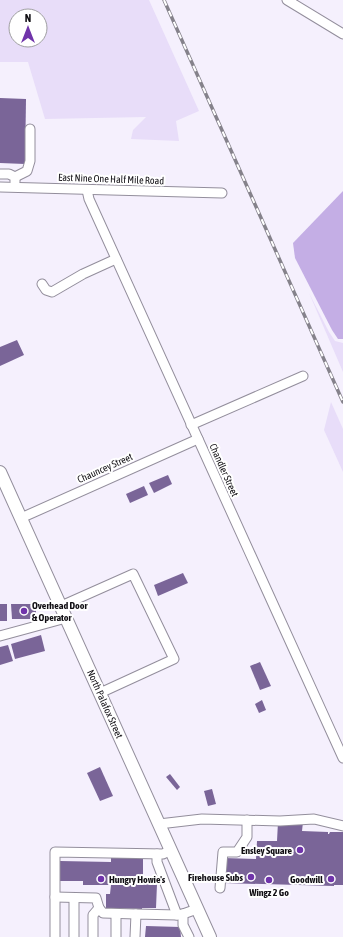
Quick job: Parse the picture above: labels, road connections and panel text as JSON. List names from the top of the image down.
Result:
{
  "streets": {
    "main road": ["North Palafox Street"],
    "street": ["East Nine One Half Mile Road", "Chauncey Street", "Chandler Street"]
  },
  "crossings": [
    ["East Nine One Half Mile Road", "Chandler Street"],
    ["Chauncey Street", "Chandler Street"],
    ["Chauncey Street", "North Palafox Street"]
  ],
  "places": [
    "Overhead Door & Operator",
    "Ensley Square",
    "Firehouse Subs",
    "Hungry Howie's",
    "Goodwill",
    "Wingz 2 Go"
  ],
  "north": "top"
}
